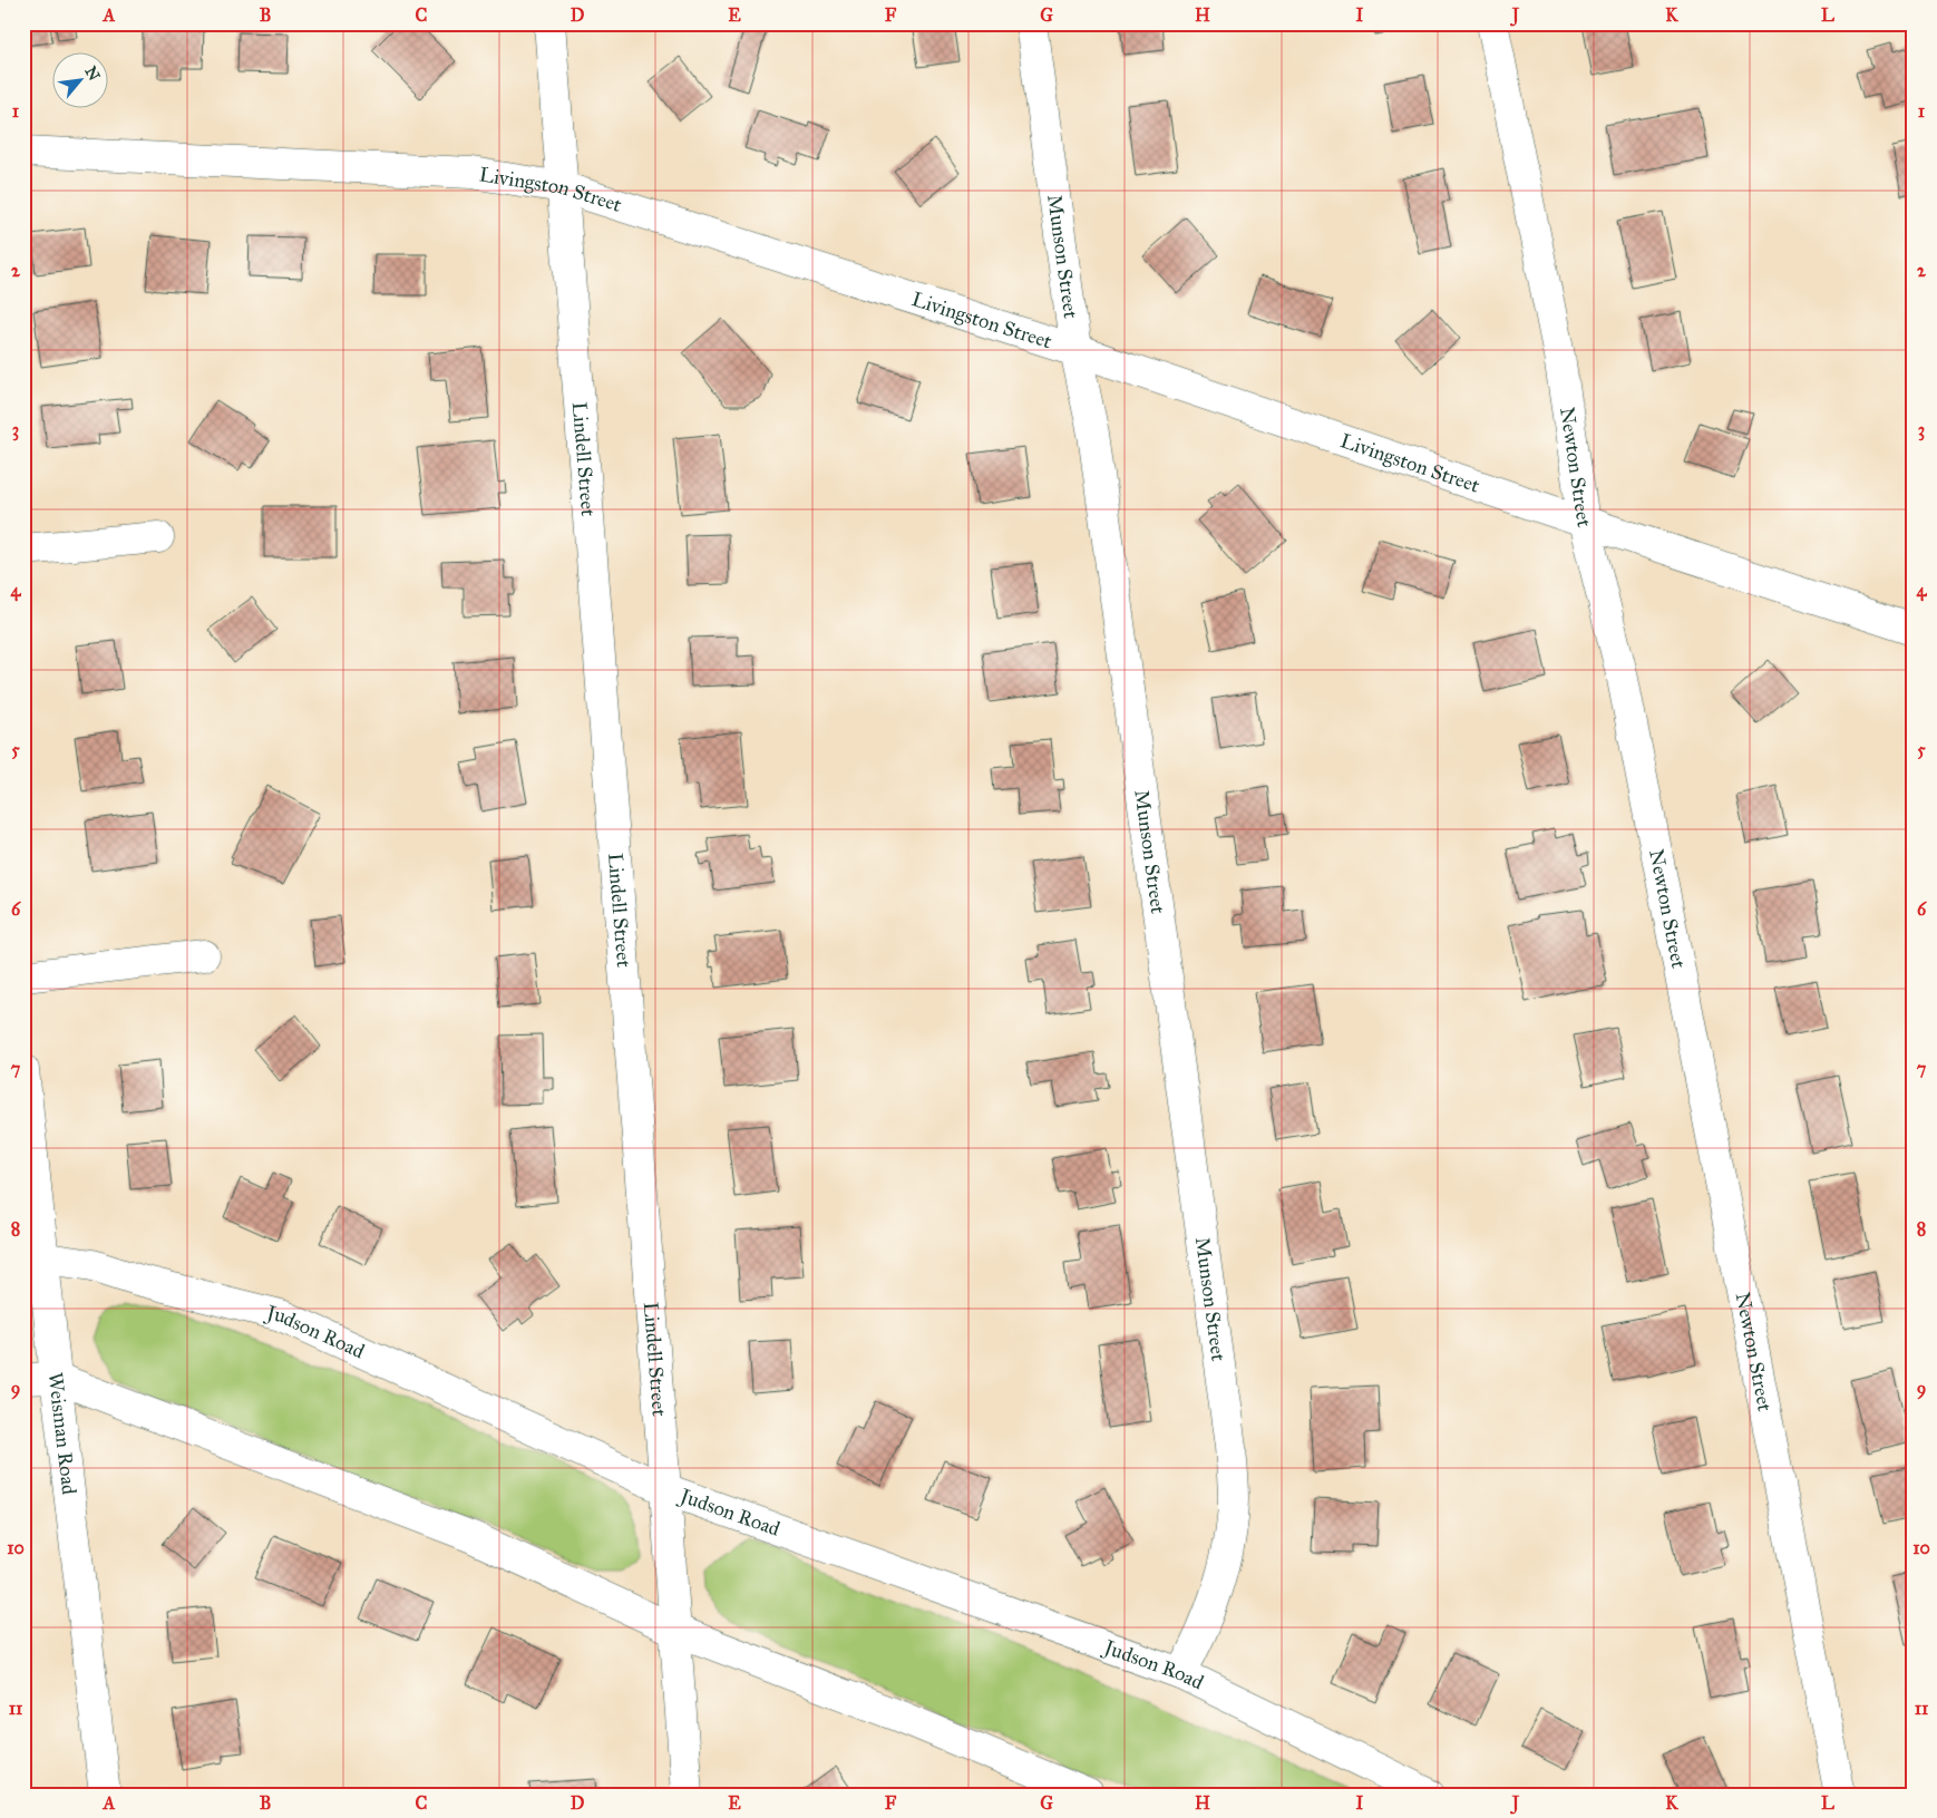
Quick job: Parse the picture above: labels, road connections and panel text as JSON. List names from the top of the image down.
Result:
{
  "streets": {
    "street": [
      "Livingston Street",
      "Munson Street",
      "Lindell Street",
      "Newton Street",
      "Judson Road",
      "Weisman Road"
    ]
  },
  "crossings": [
    ["Livingston Street", "Munson Street"],
    ["Livingston Street", "Lindell Street"],
    ["Livingston Street", "Newton Street"],
    ["Munson Street", "Judson Road"],
    ["Lindell Street", "Judson Road"],
    ["Judson Road", "Weisman Road"]
  ],
  "north": "top right",
  "grid": {
    "columns": [
      "A",
      "B",
      "C",
      "D",
      "E",
      "F",
      "G",
      "H",
      "I",
      "J",
      "K",
      "L"
    ],
    "rows": [
      "1",
      "2",
      "3",
      "4",
      "5",
      "6",
      "7",
      "8",
      "9",
      "10",
      "11"
    ]
  }
}
